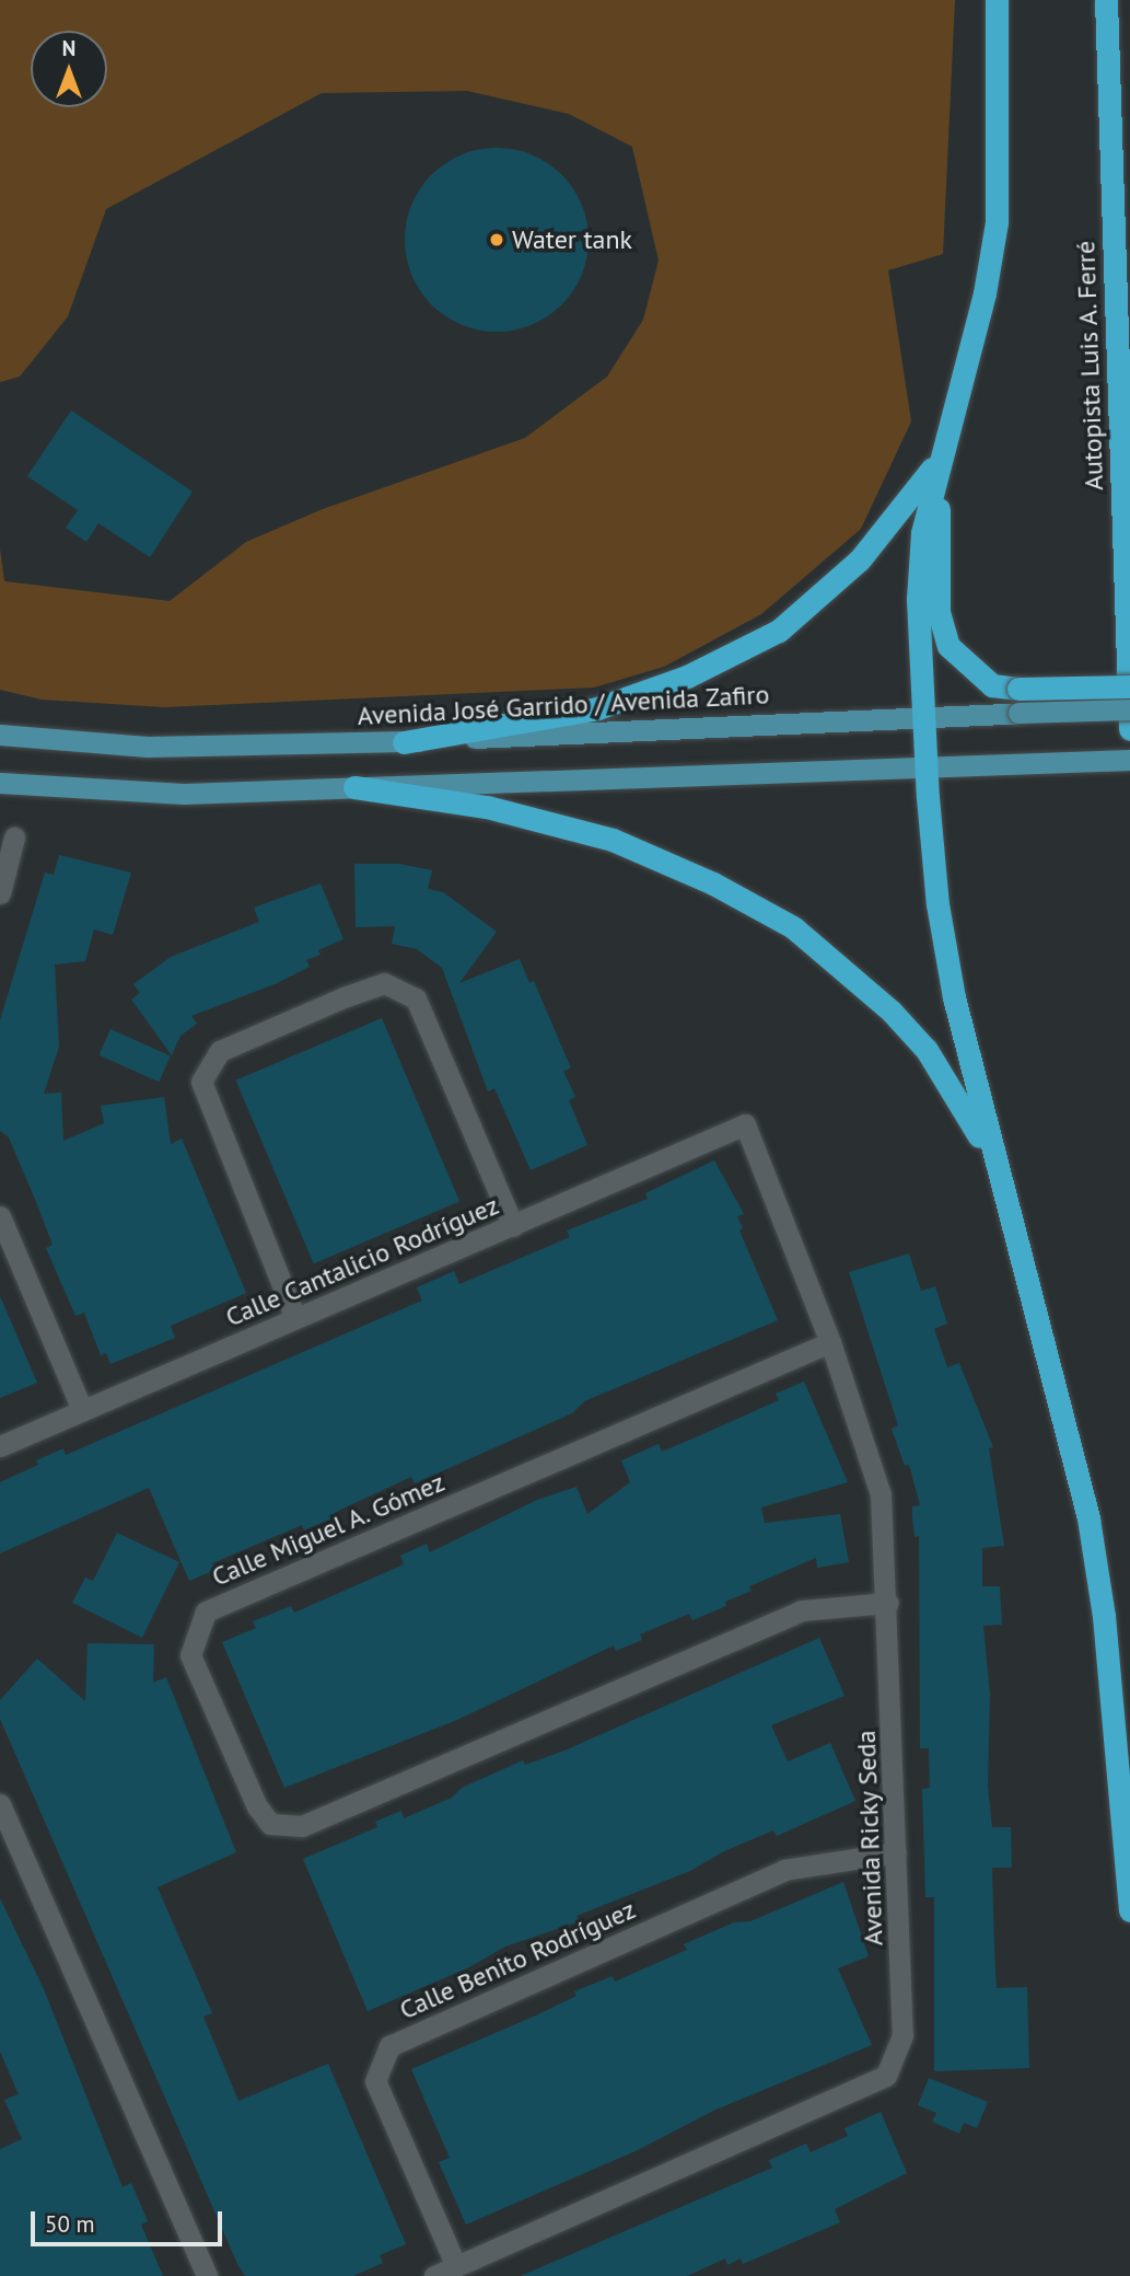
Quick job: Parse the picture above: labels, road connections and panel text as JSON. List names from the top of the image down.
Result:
{
  "streets": {
    "highway": ["Autopista Luis A. Ferré"],
    "main road": ["Avenida José Garrido / Avenida Zafiro"],
    "street": [
      "Calle Cantalicio Rodríguez",
      "Calle Miguel A. Gómez",
      "Avenida Ricky Seda",
      "Calle Benito Rodríguez"
    ]
  },
  "crossings": [
    ["Calle Cantalicio Rodríguez", "Avenida Ricky Seda"],
    ["Calle Miguel A. Gómez", "Avenida Ricky Seda"],
    ["Avenida Ricky Seda", "Calle Benito Rodríguez"]
  ],
  "places": ["Water tank"],
  "scale_bar": "50 m",
  "north": "top"
}
